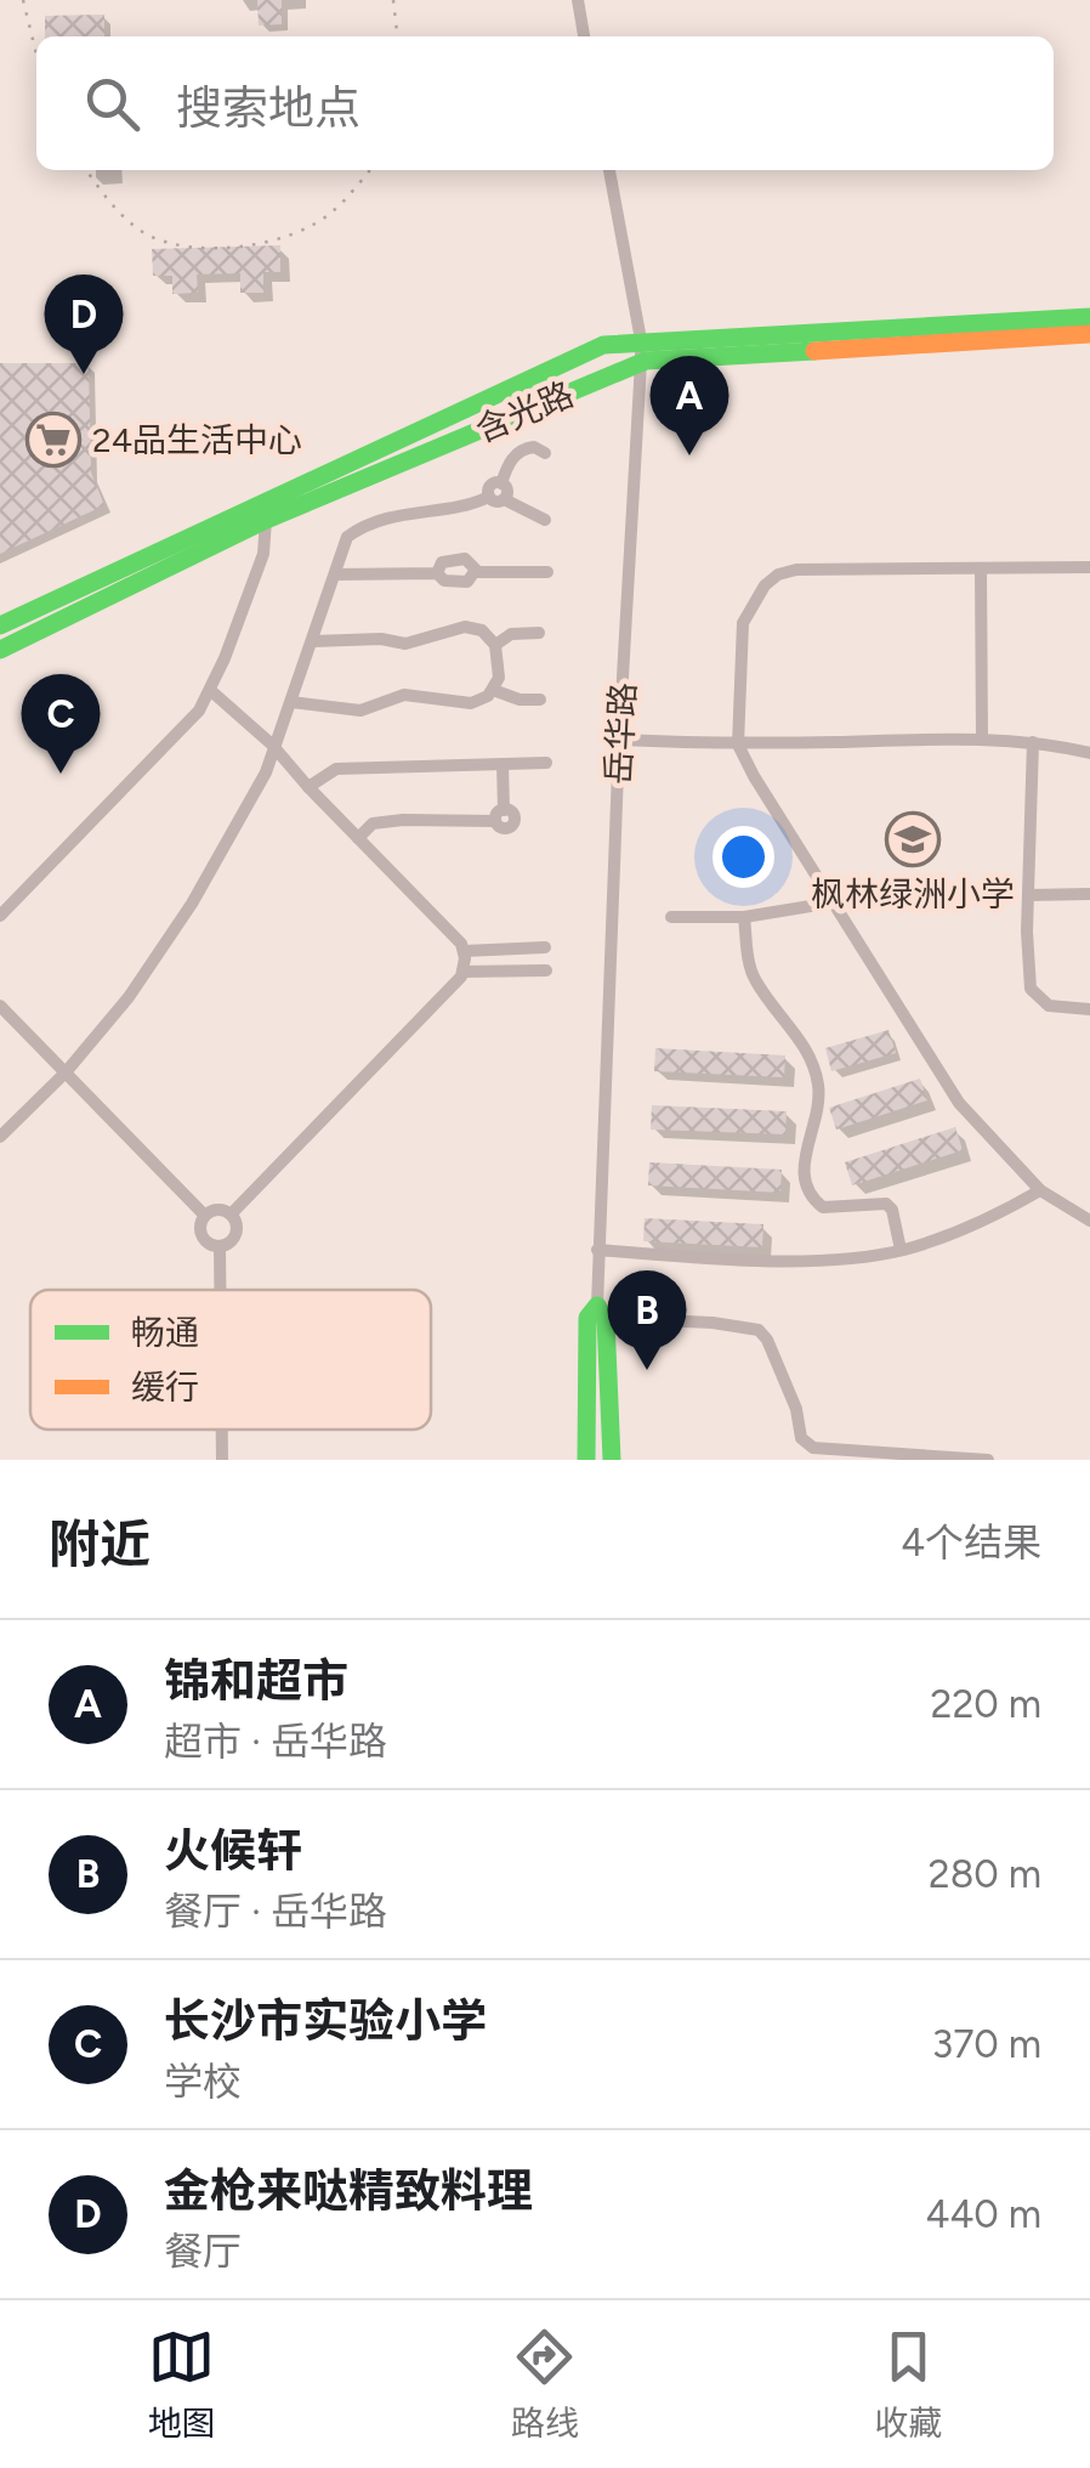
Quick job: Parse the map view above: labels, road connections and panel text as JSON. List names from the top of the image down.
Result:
{
  "streets": {
    "main road": ["含光路", "岳华路"]
  },
  "crossings": [
    ["含光路", "岳华路"]
  ],
  "places": {
    "supermarket": ["24品生活中心"],
    "school or university": ["枫林绿洲小学"]
  },
  "legend": ["畅通", "缓行"],
  "page": {
    "search": "搜索地点",
    "pins": [
      "D",
      "A",
      "C",
      "B"
    ],
    "heading": ["附近", "4个结果"],
    "list": [
      {
        "mark": "A",
        "name": "锦和超市",
        "note": "超市 · 岳华路",
        "value": "220 m"
      },
      {
        "mark": "B",
        "name": "火候轩",
        "note": "餐厅 · 岳华路",
        "value": "280 m"
      },
      {
        "mark": "C",
        "name": "长沙市实验小学",
        "note": "学校",
        "value": "370 m"
      },
      {
        "mark": "D",
        "name": "金枪来哒精致料理",
        "note": "餐厅",
        "value": "440 m"
      }
    ],
    "nav": ["地图", "路线", "收藏"]
  }
}
